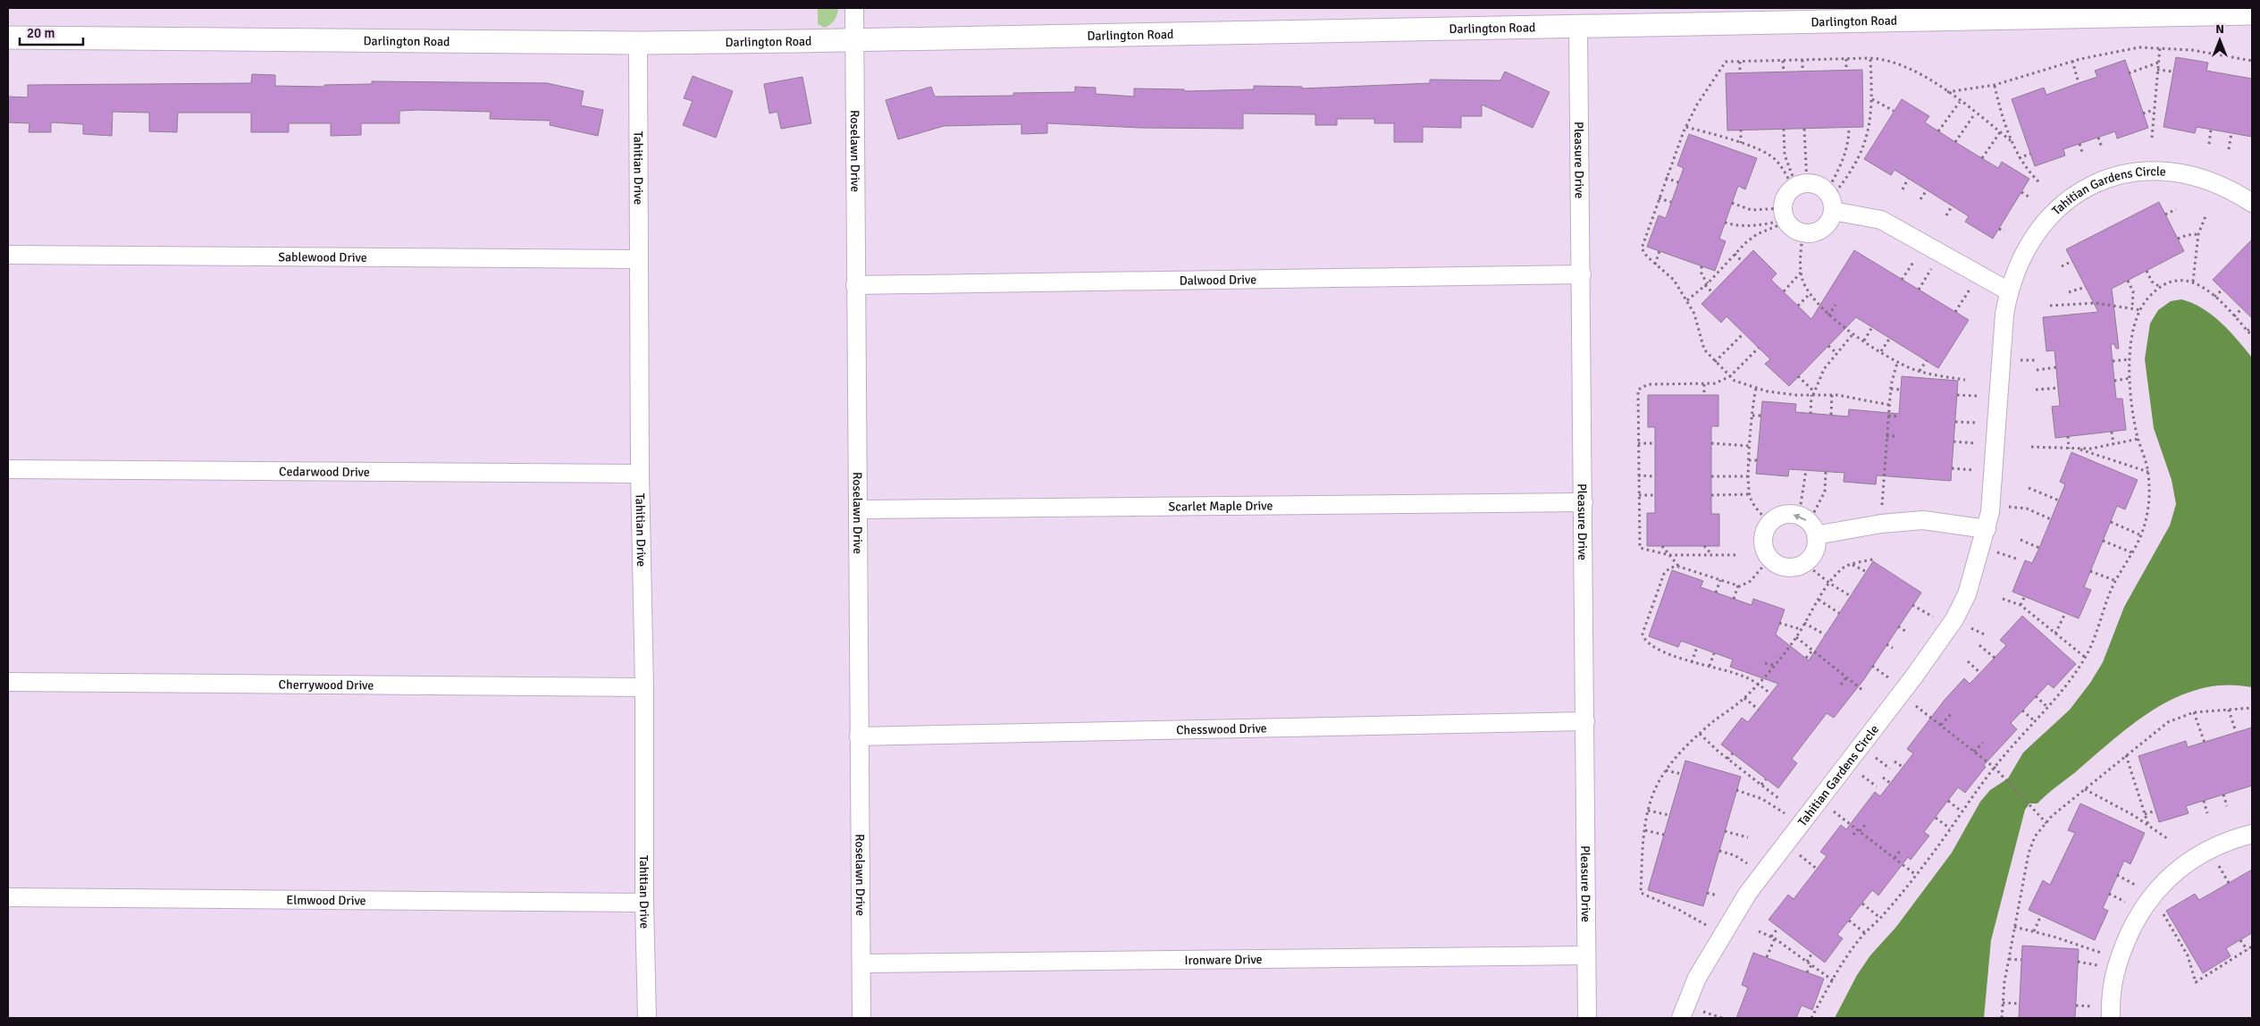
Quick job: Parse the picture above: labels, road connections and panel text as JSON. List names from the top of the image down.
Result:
{
  "streets": {
    "street": [
      "Darlington Road",
      "Roselawn Drive",
      "Pleasure Drive",
      "Tahitian Drive",
      "Tahitian Gardens Circle",
      "Sablewood Drive",
      "Dalwood Drive",
      "Cedarwood Drive",
      "Scarlet Maple Drive",
      "Cherrywood Drive",
      "Chesswood Drive",
      "Elmwood Drive",
      "Ironware Drive"
    ]
  },
  "crossings": [
    ["Darlington Road", "Roselawn Drive"],
    ["Darlington Road", "Pleasure Drive"],
    ["Darlington Road", "Tahitian Drive"],
    ["Roselawn Drive", "Dalwood Drive"],
    ["Roselawn Drive", "Scarlet Maple Drive"],
    ["Roselawn Drive", "Chesswood Drive"],
    ["Roselawn Drive", "Ironware Drive"],
    ["Pleasure Drive", "Dalwood Drive"],
    ["Pleasure Drive", "Scarlet Maple Drive"],
    ["Pleasure Drive", "Chesswood Drive"],
    ["Pleasure Drive", "Ironware Drive"],
    ["Tahitian Drive", "Sablewood Drive"],
    ["Tahitian Drive", "Cedarwood Drive"],
    ["Tahitian Drive", "Cherrywood Drive"],
    ["Tahitian Drive", "Elmwood Drive"]
  ],
  "scale_bar": "20 m",
  "north": "top"
}
